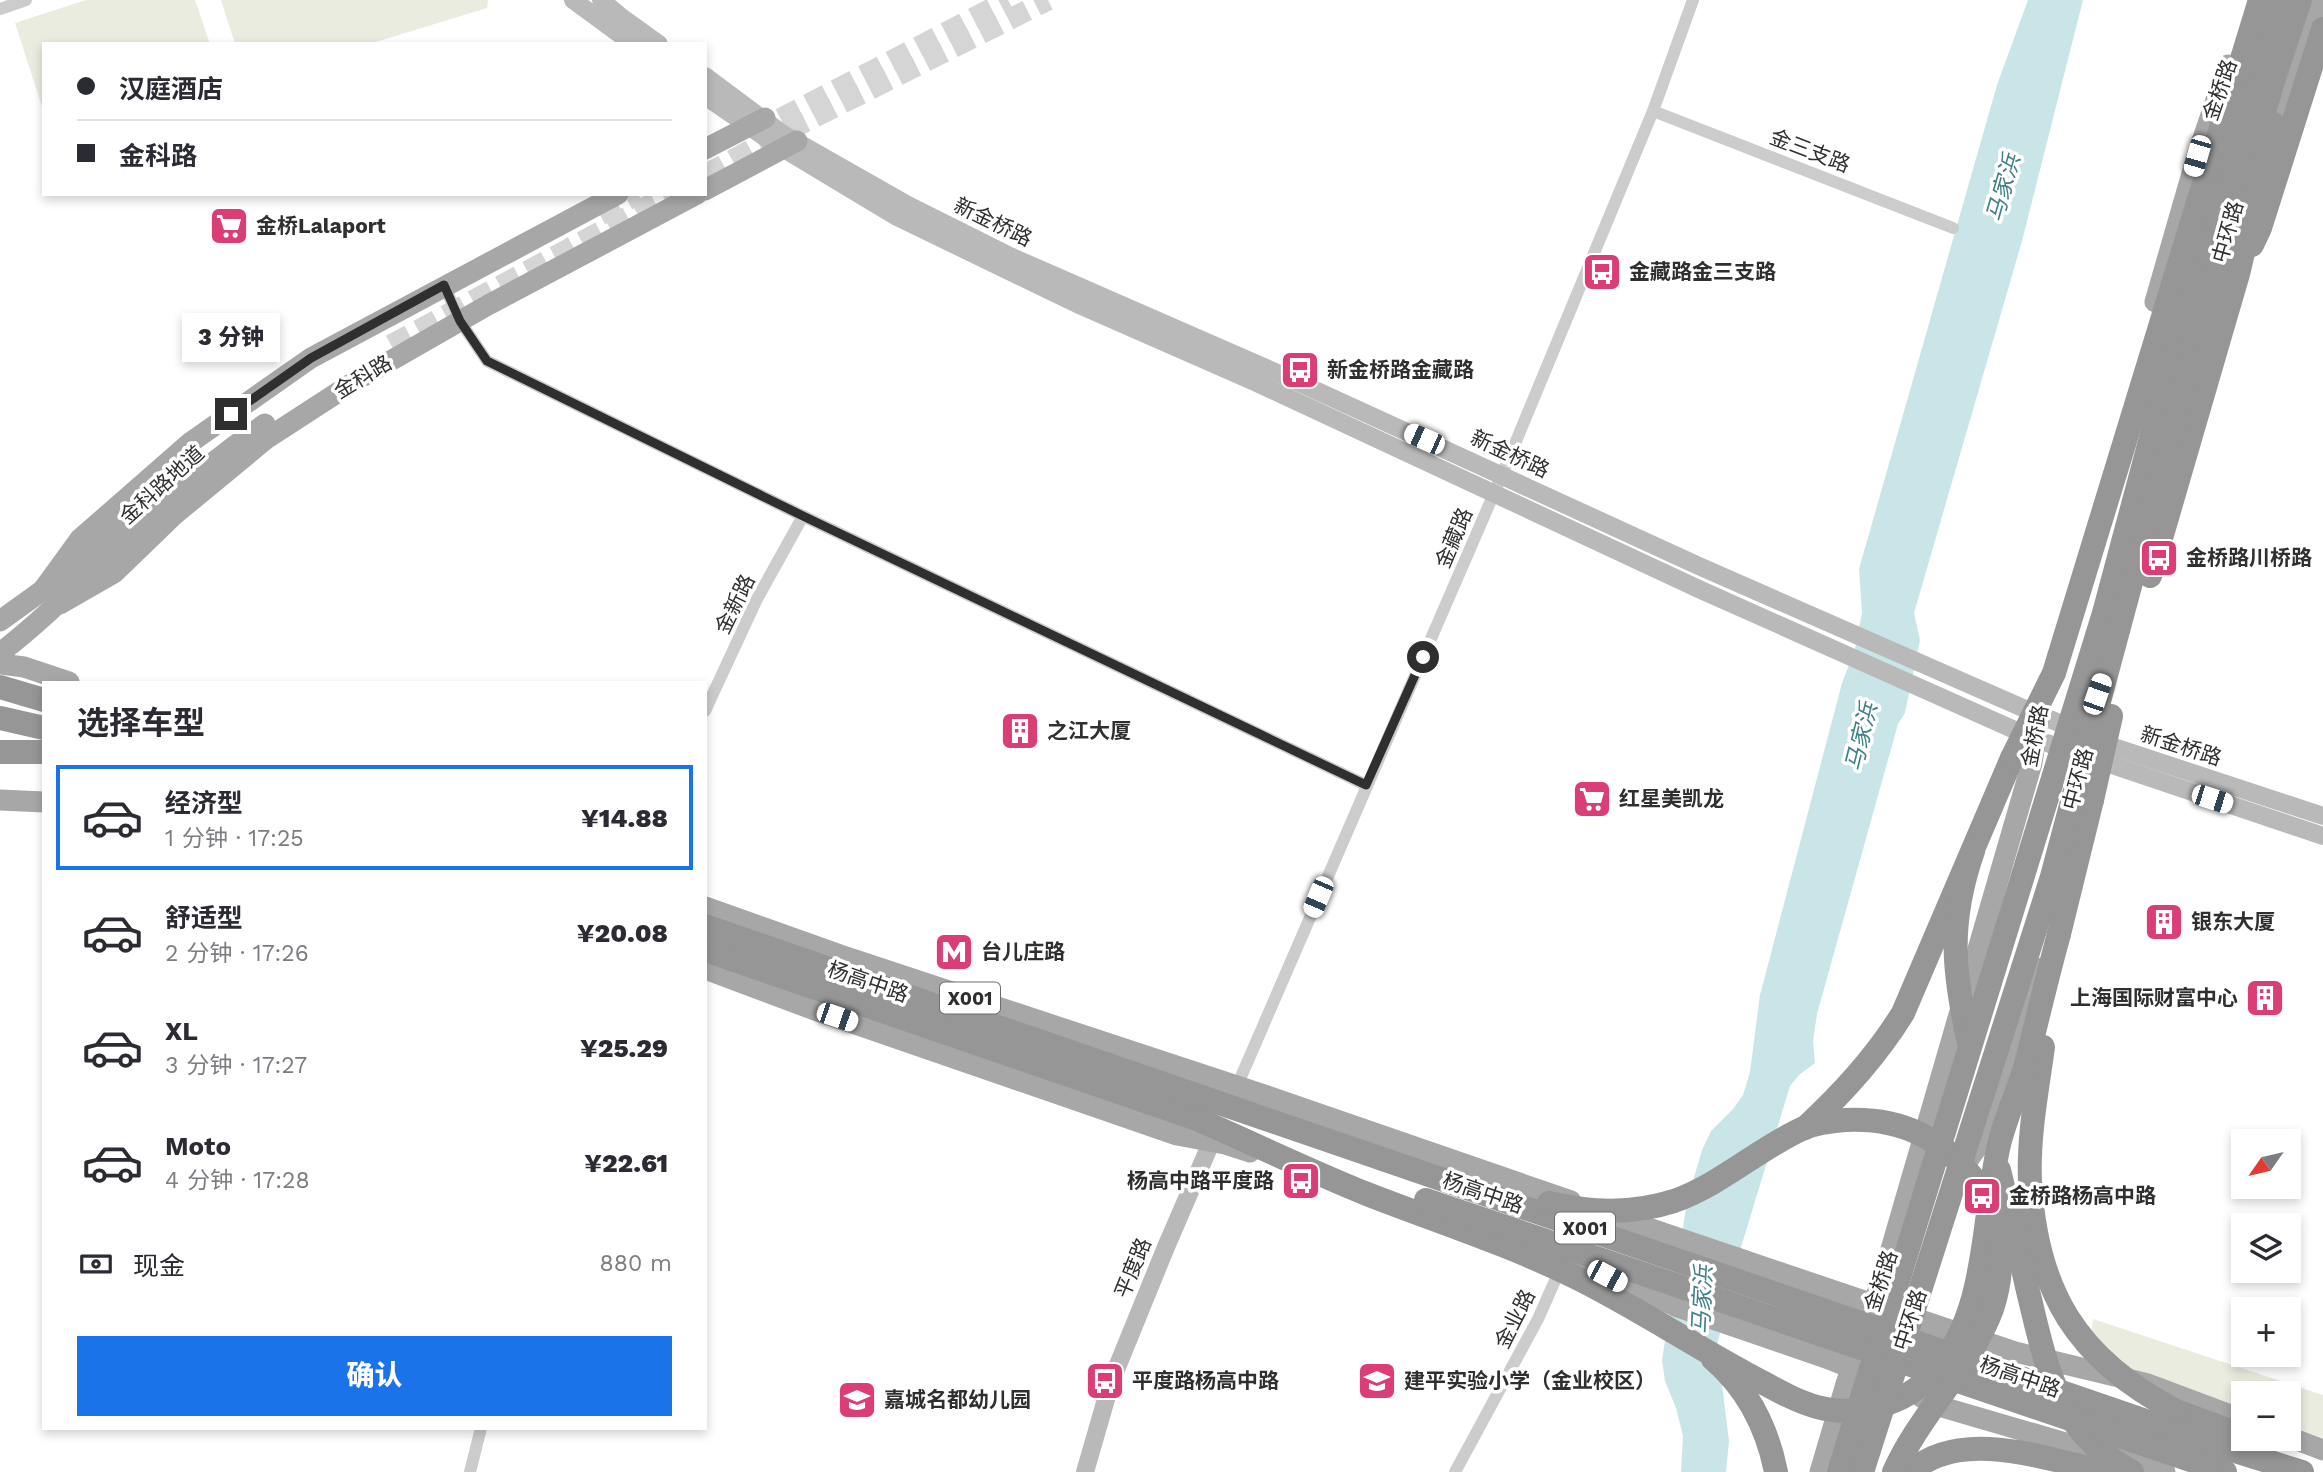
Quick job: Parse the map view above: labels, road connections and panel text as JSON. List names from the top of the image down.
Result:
{
  "streets": {
    "highway": ["中环路", "杨高中路", "X001"],
    "main road": ["金桥路", "金科路", "金科路地道"],
    "street": [
      "金三支路",
      "新金桥路",
      "金藏路",
      "金新路",
      "平度路",
      "金业路"
    ]
  },
  "crossings": [
    ["金桥路", "新金桥路"],
    ["金桥路", "杨高中路"],
    ["金三支路", "金藏路"],
    ["新金桥路", "金藏路"],
    ["金科路", "金科路地道"],
    ["金藏路", "杨高中路"],
    ["金藏路", "平度路"],
    ["杨高中路", "平度路"],
    ["杨高中路", "金业路"]
  ],
  "water": ["马家浜"],
  "places": {
    "supermarket": ["金桥Lalaport", "红星美凯龙"],
    "bus stop": [
      "金藏路金三支路",
      "新金桥路金藏路",
      "金桥路川桥路",
      "杨高中路平度路",
      "金桥路杨高中路",
      "平度路杨高中路"
    ],
    "building": ["之江大厦", "银东大厦", "上海国际财富中心"],
    "metro station": ["台儿庄路"],
    "school or university": ["建平实验小学（金业校区）", "嘉城名都幼儿园"]
  },
  "north": "bottom left",
  "page": {
    "banner": ["汉庭酒店", "金科路"],
    "bubble": "3 分钟",
    "heading": "选择车型",
    "list": [
      {
        "name": "经济型",
        "note": "1 分钟 · 17:25",
        "value": "¥14.88"
      },
      {
        "name": "舒适型",
        "note": "2 分钟 · 17:26",
        "value": "¥20.08"
      },
      {
        "name": "XL",
        "note": "3 分钟 · 17:27",
        "value": "¥25.29"
      },
      {
        "name": "Moto",
        "note": "4 分钟 · 17:28",
        "value": "¥22.61"
      }
    ],
    "map_buttons": ["+", "−"],
    "pay": ["现金", "880 m"],
    "buttons": "确认"
  }
}
